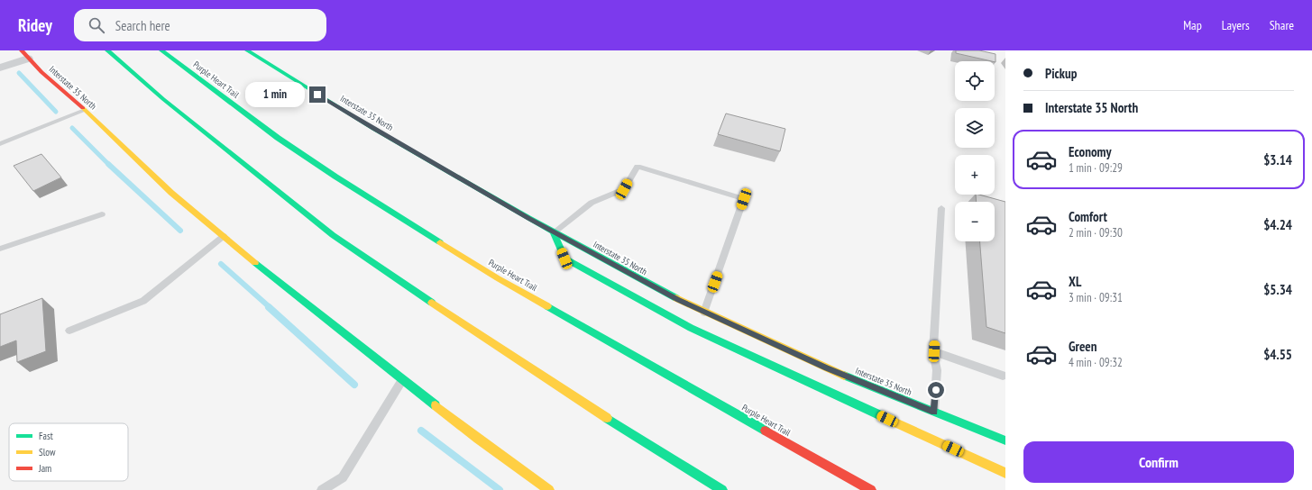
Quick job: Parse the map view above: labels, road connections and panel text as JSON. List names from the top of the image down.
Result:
{
  "streets": {
    "main road": ["Purple Heart Trail", "Interstate 35 North"]
  },
  "legend": ["Fast", "Slow", "Jam"],
  "page": {
    "header": "Ridey",
    "search": "Search here",
    "nav": ["Map", "Layers", "Share"],
    "banner": ["Pickup", "Interstate 35 North"],
    "map_buttons": ["+", "−"],
    "bubble": "1 min",
    "list": [
      {
        "name": "Economy",
        "note": "1 min · 09:29",
        "value": "$3.14"
      },
      {
        "name": "Comfort",
        "note": "2 min · 09:30",
        "value": "$4.24"
      },
      {
        "name": "XL",
        "note": "3 min · 09:31",
        "value": "$5.34"
      },
      {
        "name": "Green",
        "note": "4 min · 09:32",
        "value": "$4.55"
      }
    ],
    "buttons": "Confirm"
  }
}
